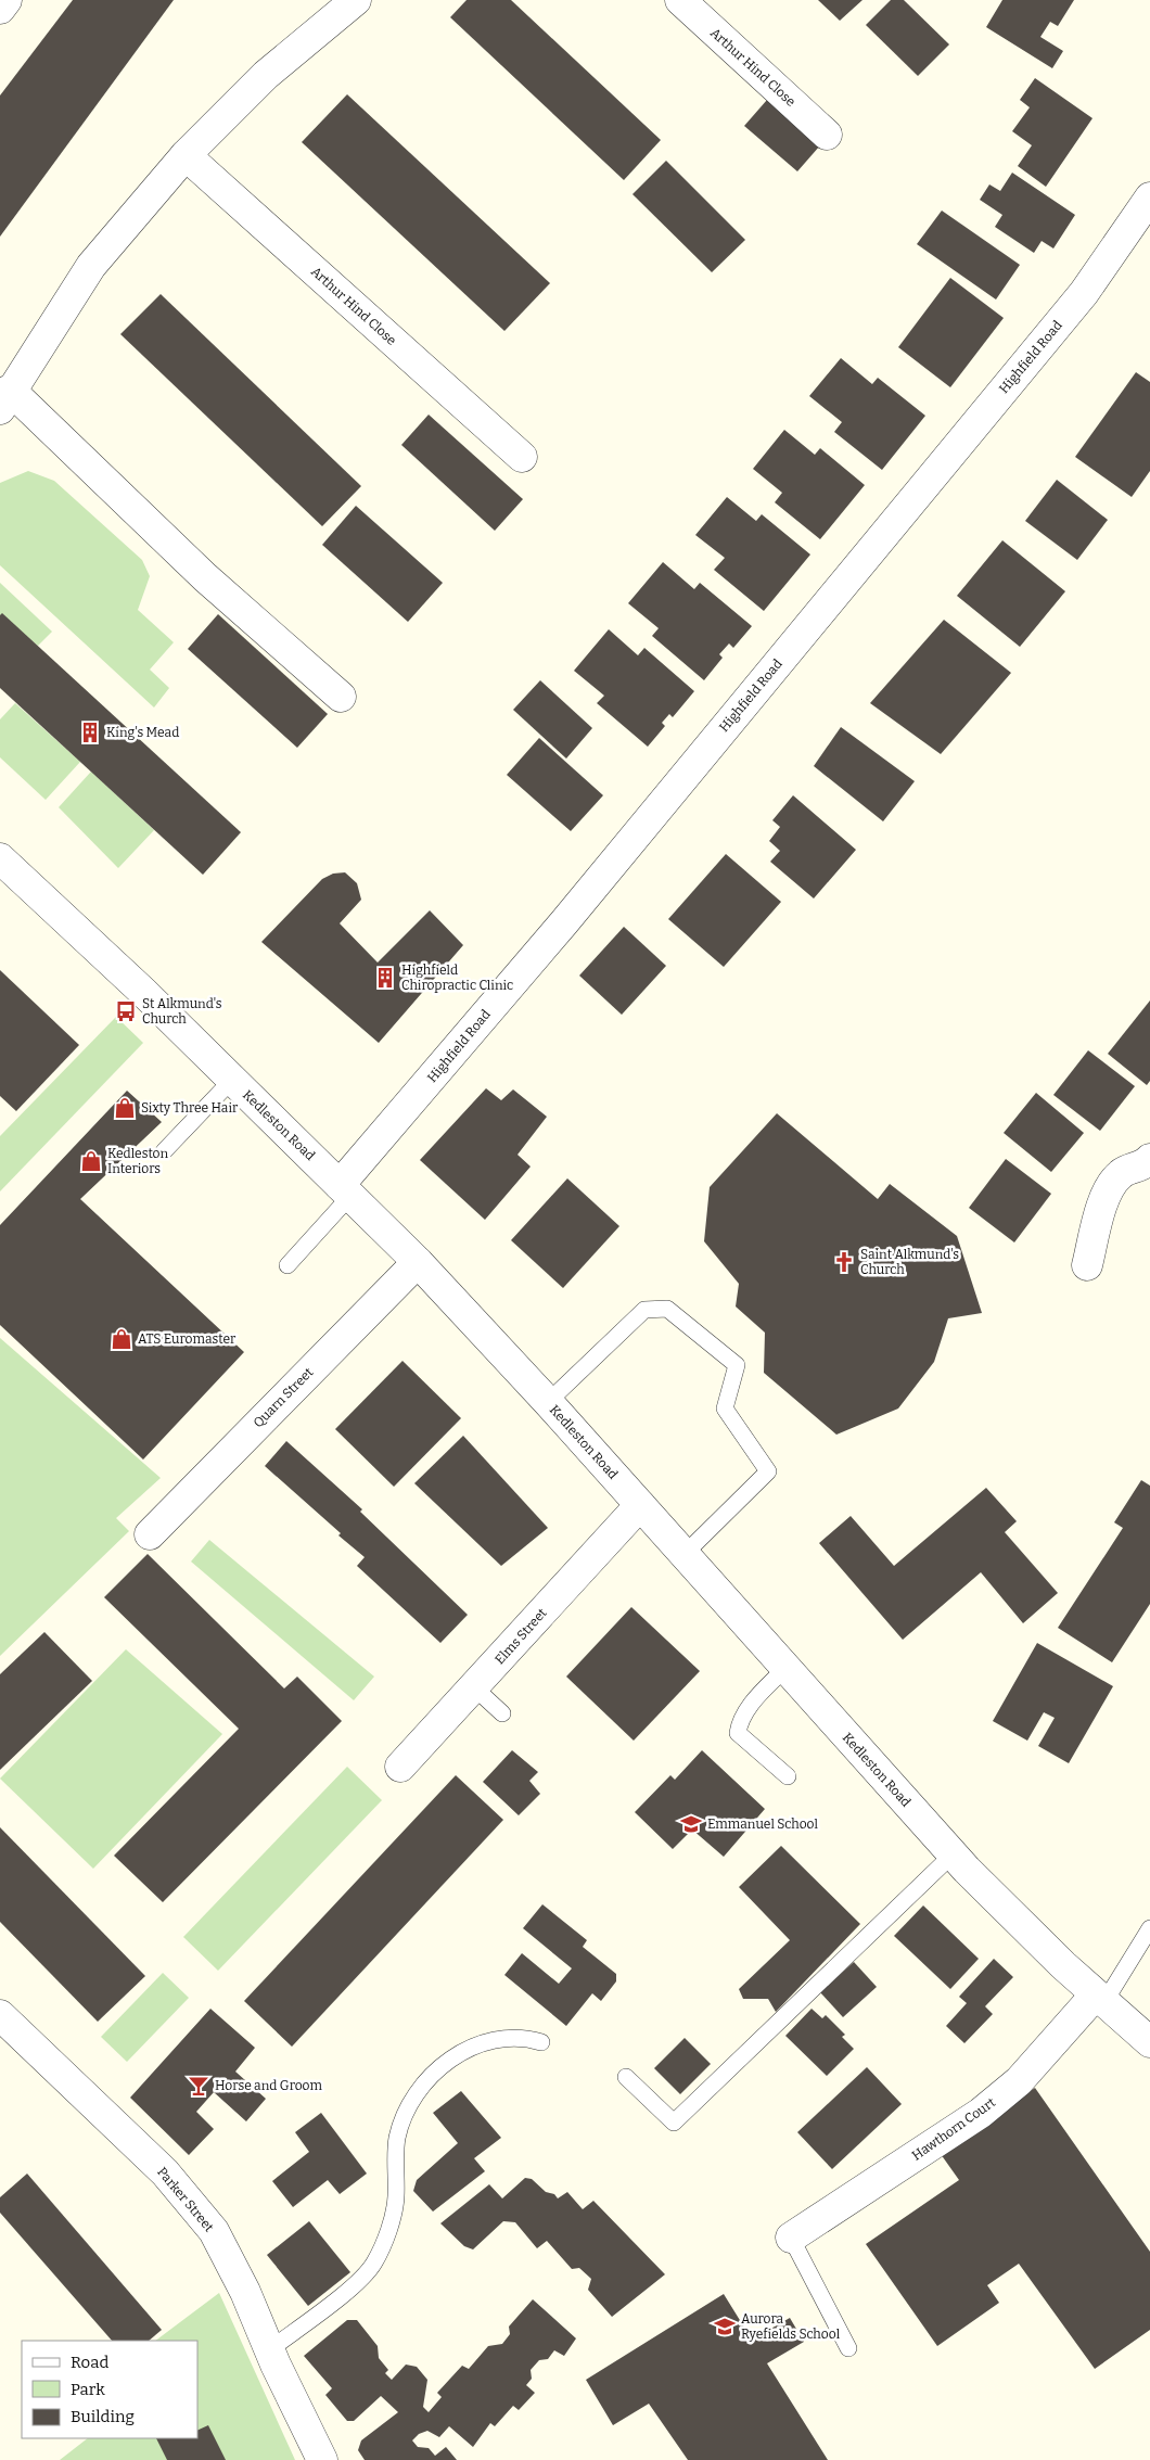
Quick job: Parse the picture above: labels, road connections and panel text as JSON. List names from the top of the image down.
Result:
{
  "streets": {
    "street": [
      "Arthur Hind Close",
      "Highfield Road",
      "Kedleston Road",
      "Quarn Street",
      "Elms Street",
      "Hawthorn Court",
      "Parker Street"
    ]
  },
  "crossings": [
    ["Highfield Road", "Kedleston Road"],
    ["Kedleston Road", "Quarn Street"],
    ["Kedleston Road", "Elms Street"],
    ["Kedleston Road", "Hawthorn Court"]
  ],
  "places": {
    "building": ["King's Mead", "Highfield Chiropractic Clinic"],
    "bus stop": ["St Alkmund's Church"],
    "shop": ["Sixty Three Hair", "Kedleston Interiors", "ATS Euromaster"],
    "church": ["Saint Alkmund's Church"],
    "school or university": ["Emmanuel School", "Aurora Ryefields School"],
    "bar": ["Horse and Groom"]
  },
  "legend": ["Road", "Park", "Building"]
}
